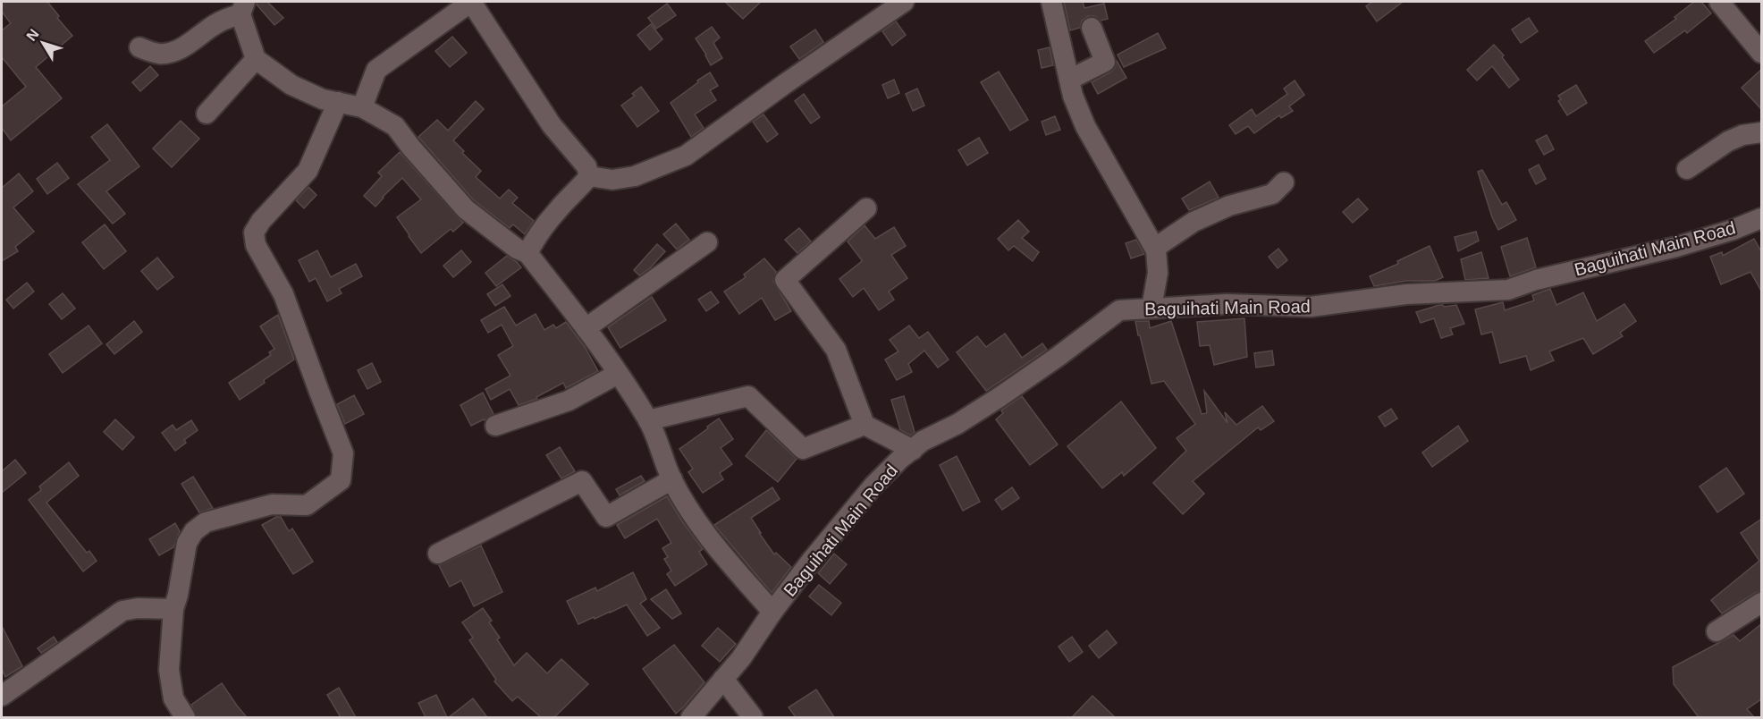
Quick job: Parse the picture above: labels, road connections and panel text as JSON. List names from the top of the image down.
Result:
{
  "streets": {
    "street": ["Baguihati Main Road"]
  },
  "north": "top left"
}
